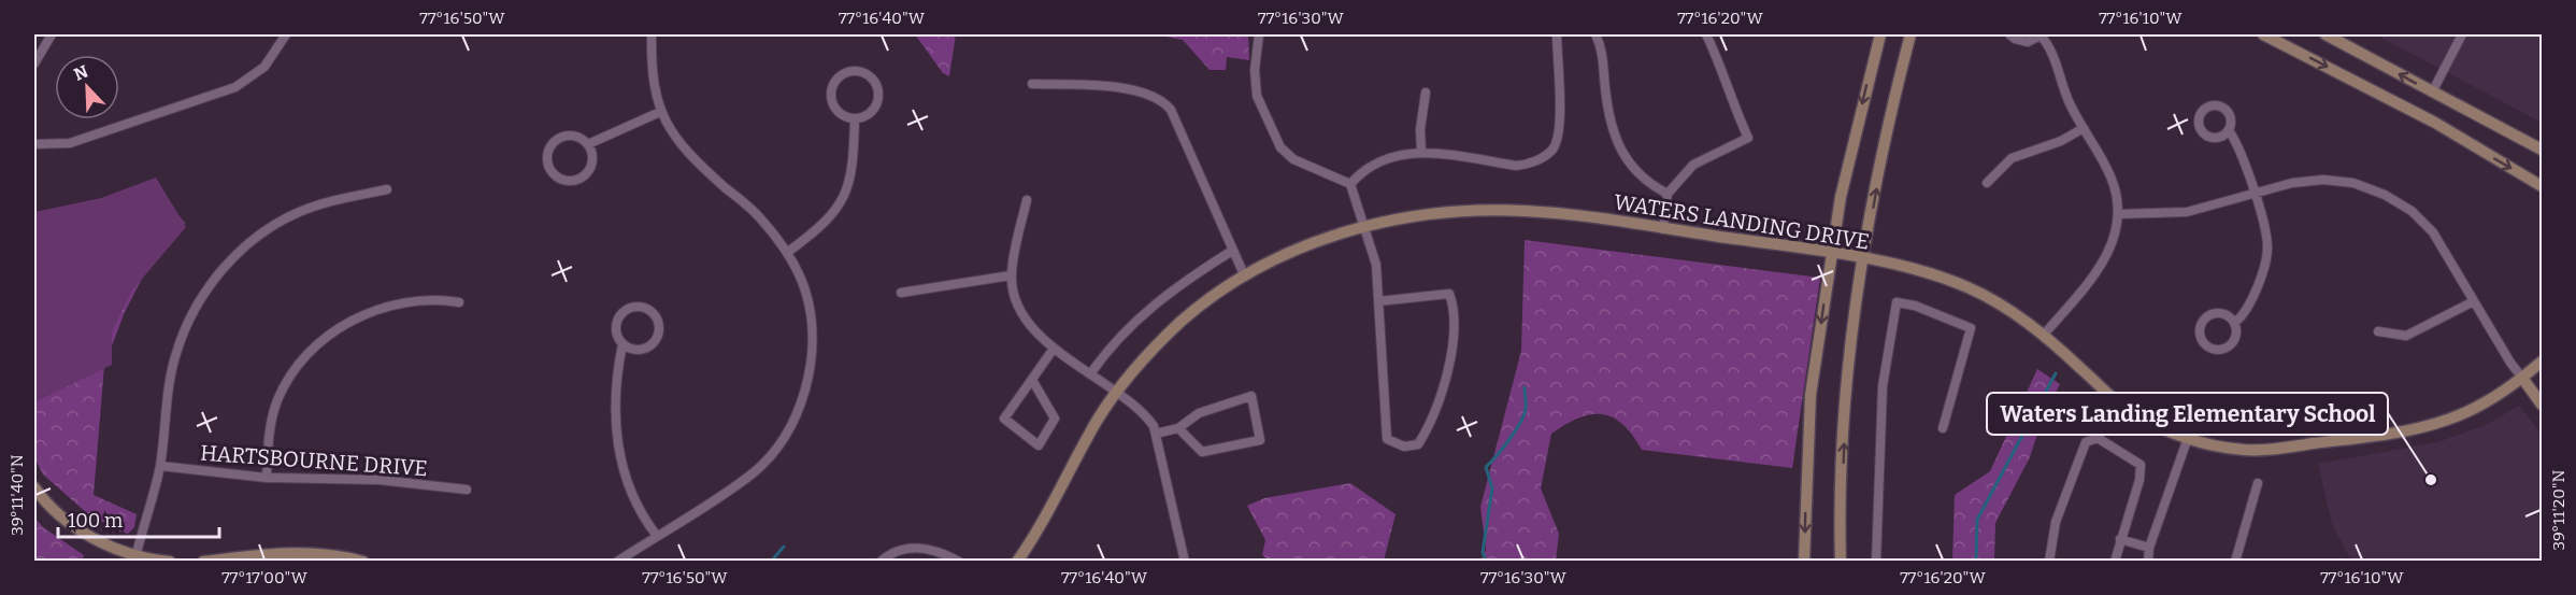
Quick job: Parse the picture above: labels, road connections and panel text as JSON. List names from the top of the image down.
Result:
{
  "streets": {
    "street": ["WATERS LANDING DRIVE", "HARTSBOURNE DRIVE"]
  },
  "places": ["Waters Landing Elementary School"],
  "scale_bar": "100 m",
  "north": "top left",
  "coordinates": [
    "77°16'50\"W",
    "77°16'40\"W",
    "77°16'30\"W",
    "77°16'20\"W",
    "77°16'10\"W",
    "39°11'40\"N",
    "39°11'20\"N",
    "77°17'00\"W"
  ]
}
